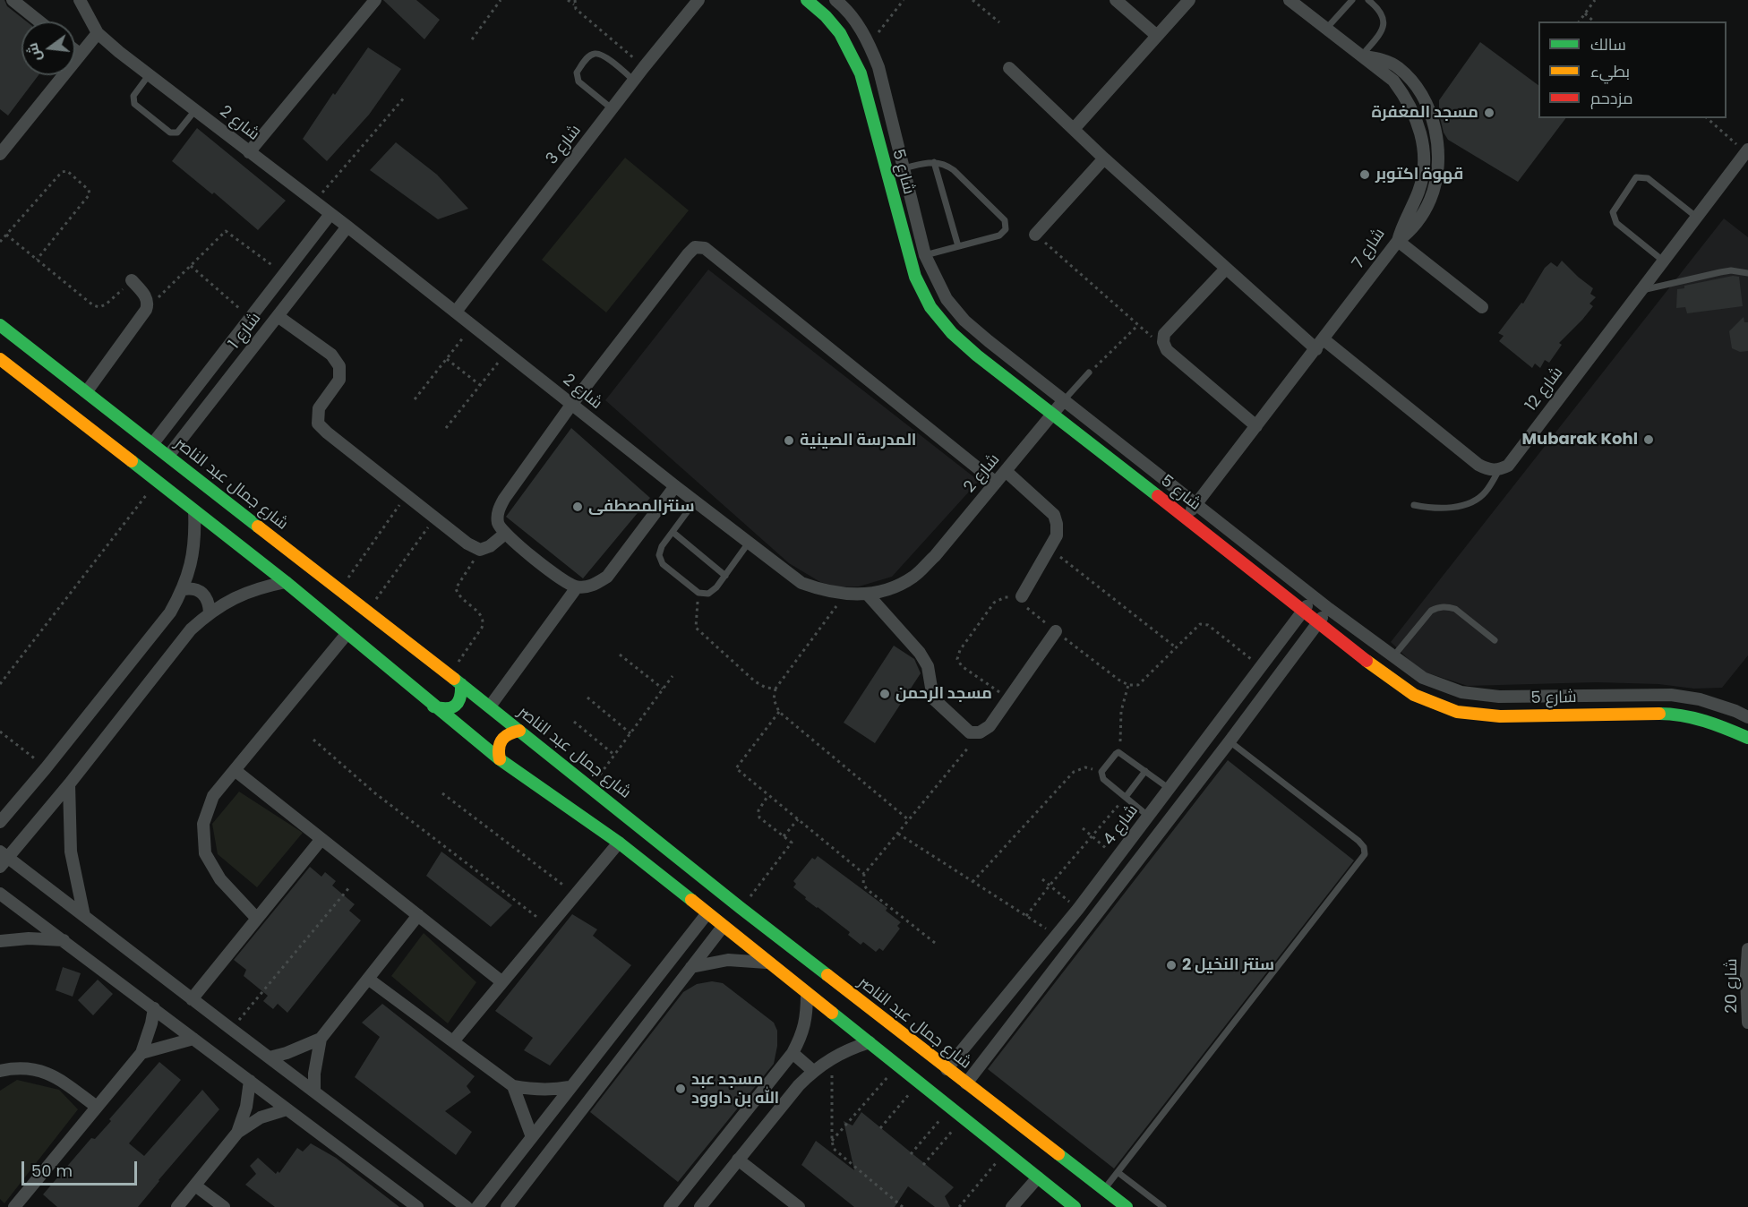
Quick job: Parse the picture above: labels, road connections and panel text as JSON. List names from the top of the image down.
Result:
{
  "streets": {
    "main road": ["شارع 5", "شارع جمال عبد الناصر"],
    "street": [
      "شارع 2",
      "شارع 3",
      "شارع 7",
      "شارع 1",
      "شارع 12",
      "شارع 4",
      "شارع 20"
    ]
  },
  "crossings": [
    ["شارع 2", "شارع 3"],
    ["شارع 2", "شارع 5"],
    ["شارع 2", "شارع 1"],
    ["شارع 5", "شارع 7"],
    ["شارع 5", "شارع 4"],
    ["شارع 1", "شارع جمال عبد الناصر"],
    ["شارع جمال عبد الناصر", "شارع 4"]
  ],
  "places": [
    "مسجد المغفرة",
    "قهوة اكتوبر",
    "Mubarak Kohl",
    "المدرسة الصينية",
    "سنترالمصطفى",
    "مسجد الرحمن",
    "سنتر النخيل 2",
    "مسجد عبد الله بن داوود"
  ],
  "legend": ["سالك", "بطيء", "مزدحم"],
  "scale_bar": "50 m",
  "north": "left"
}
